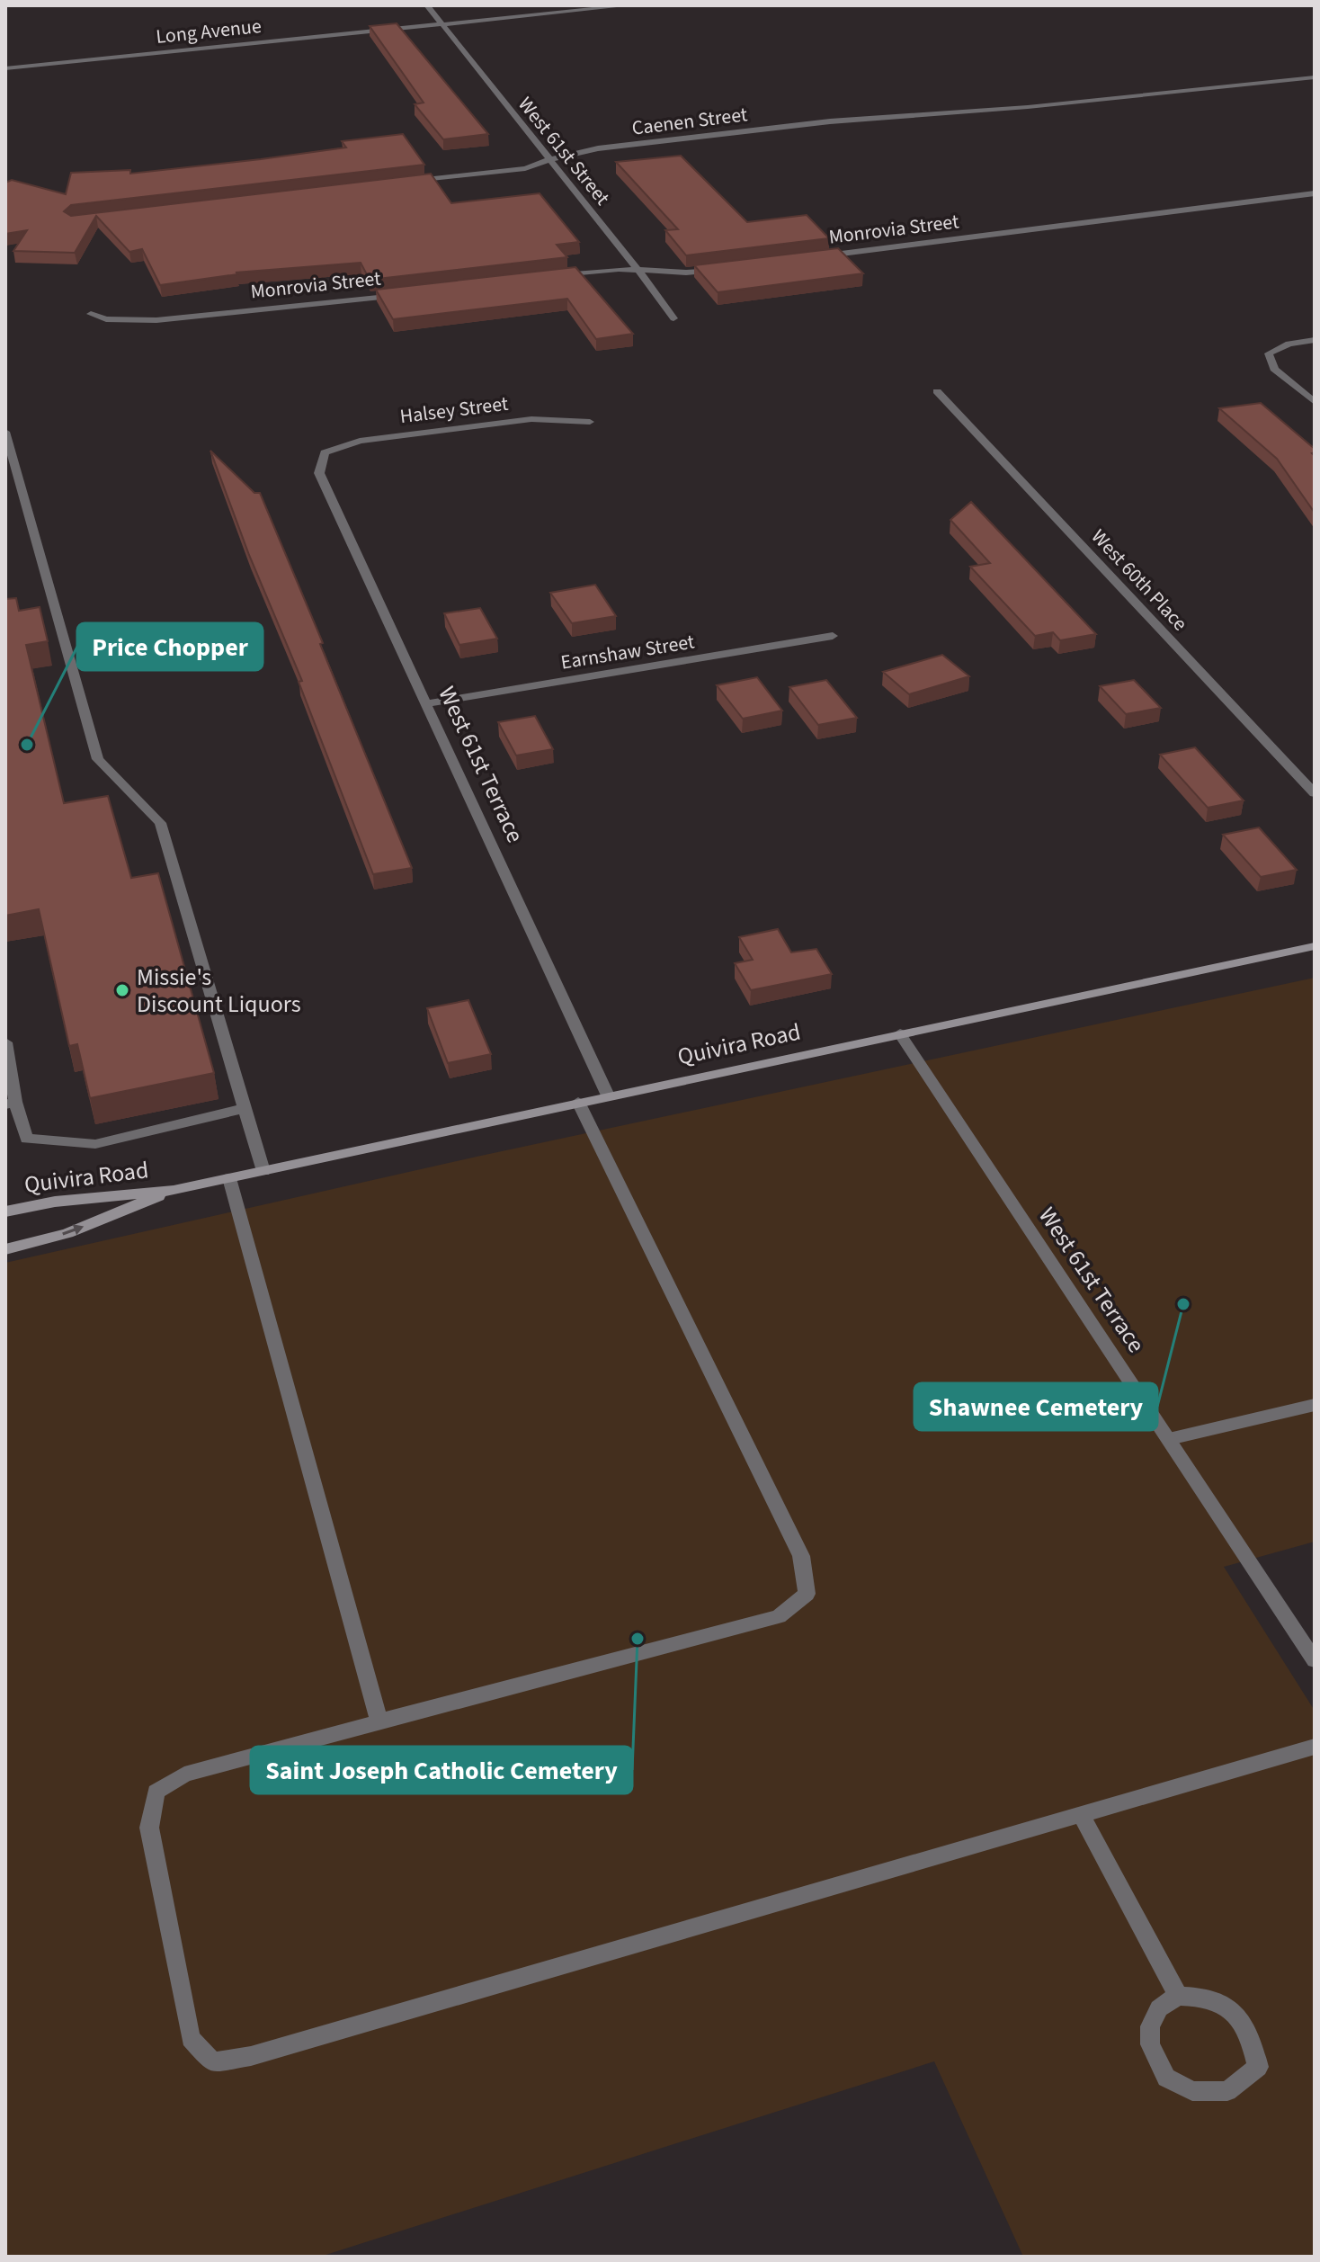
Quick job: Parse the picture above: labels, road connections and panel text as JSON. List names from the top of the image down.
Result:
{
  "streets": {
    "main road": ["Quivira Road"],
    "street": [
      "Long Avenue",
      "Caenen Street",
      "West 61st Street",
      "Monrovia Street",
      "Halsey Street",
      "West 60th Place",
      "Earnshaw Street",
      "West 61st Terrace"
    ]
  },
  "crossings": [
    ["Long Avenue", "West 61st Street"],
    ["Caenen Street", "West 61st Street"],
    ["Halsey Street", "West 61st Terrace"],
    ["Earnshaw Street", "West 61st Terrace"],
    ["West 61st Terrace", "Quivira Road"]
  ],
  "places": [
    "Price Chopper",
    "Missie's Discount Liquors",
    "Shawnee Cemetery",
    "Saint Joseph Catholic Cemetery"
  ]
}
